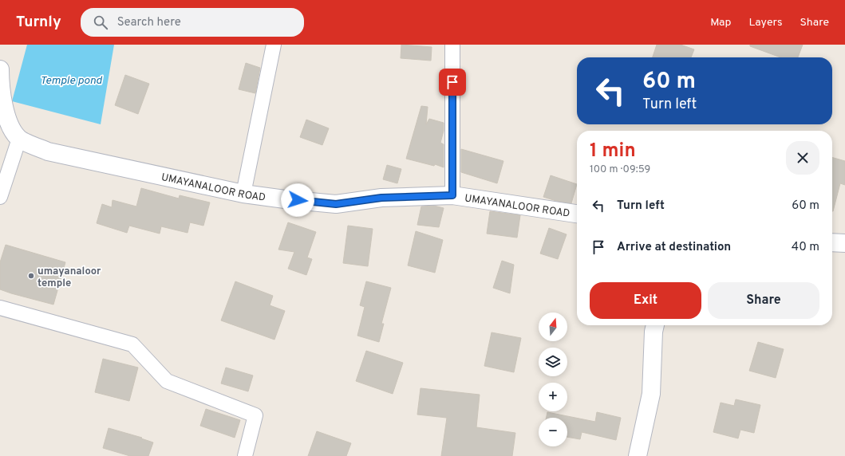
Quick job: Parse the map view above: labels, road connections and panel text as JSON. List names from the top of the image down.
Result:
{
  "streets": {
    "main road": ["UMAYANALOOR ROAD"]
  },
  "water": ["Temple pond"],
  "places": ["umayanaloor temple"],
  "north": "top",
  "page": {
    "header": "Turnly",
    "search": "Search here",
    "nav": ["Map", "Layers", "Share"],
    "turn": ["60 m", "Turn left"],
    "heading": ["1 min", "100 m · 09:59"],
    "list": [
      {
        "name": "Turn left",
        "value": "60 m"
      },
      {
        "name": "Arrive at destination",
        "value": "40 m"
      }
    ],
    "buttons": ["Exit", "Share"],
    "map_buttons": ["+", "−"]
  }
}
